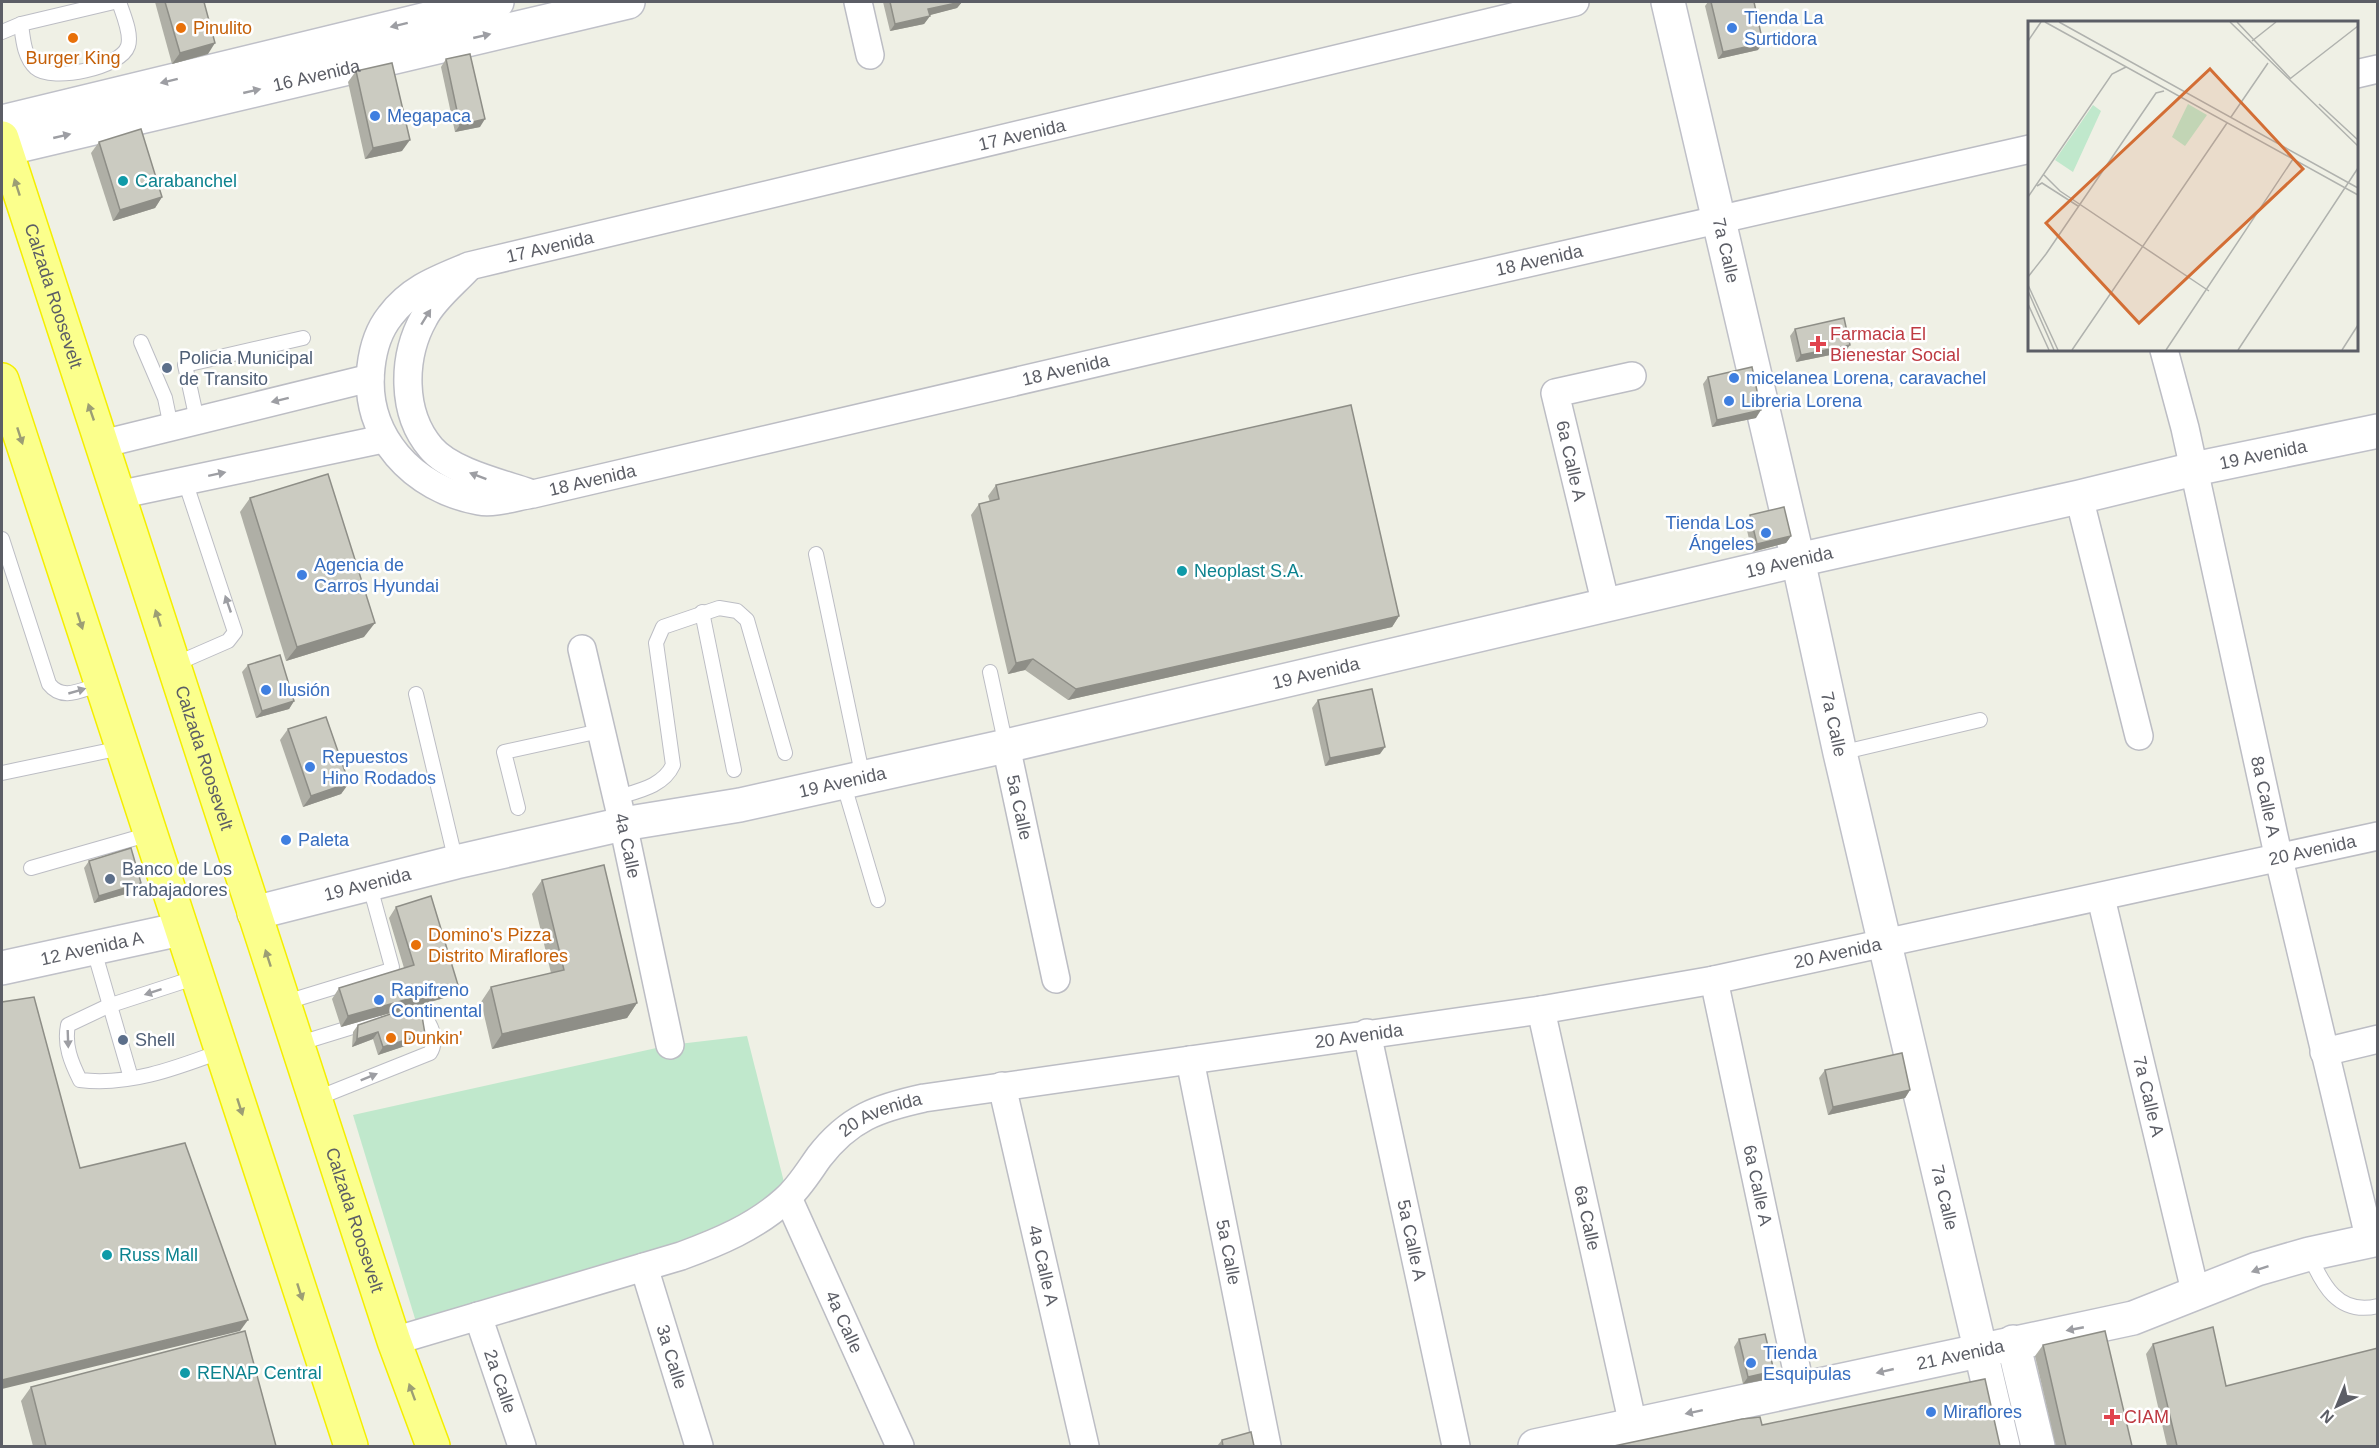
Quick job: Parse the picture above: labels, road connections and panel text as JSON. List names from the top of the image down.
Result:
{
  "streets": {
    "highway": ["Calzada Roosevelt"],
    "street": [
      "16 Avenida",
      "17 Avenida",
      "7a Calle",
      "18 Avenida",
      "19 Avenida",
      "6a Calle A",
      "8a Calle A",
      "5a Calle",
      "4a Calle",
      "20 Avenida",
      "12 Avenida A",
      "7a Calle A",
      "6a Calle",
      "5a Calle A",
      "4a Calle A",
      "21 Avenida",
      "3a Calle",
      "2a Calle"
    ]
  },
  "crossings": [
    ["16 Avenida", "Calzada Roosevelt"],
    ["17 Avenida", "18 Avenida"],
    ["7a Calle", "18 Avenida"],
    ["7a Calle", "19 Avenida"],
    ["7a Calle", "20 Avenida"],
    ["7a Calle", "21 Avenida"],
    ["Calzada Roosevelt", "19 Avenida"],
    ["Calzada Roosevelt", "20 Avenida"],
    ["19 Avenida", "6a Calle A"],
    ["19 Avenida", "8a Calle A"],
    ["19 Avenida", "5a Calle"],
    ["19 Avenida", "4a Calle"],
    ["6a Calle A", "20 Avenida"],
    ["6a Calle A", "21 Avenida"],
    ["8a Calle A", "20 Avenida"],
    ["8a Calle A", "21 Avenida"],
    ["5a Calle", "20 Avenida"],
    ["4a Calle", "20 Avenida"],
    ["20 Avenida", "7a Calle A"],
    ["20 Avenida", "6a Calle"],
    ["20 Avenida", "5a Calle A"],
    ["20 Avenida", "4a Calle A"],
    ["20 Avenida", "3a Calle"],
    ["20 Avenida", "2a Calle"],
    ["7a Calle A", "21 Avenida"],
    ["6a Calle", "21 Avenida"]
  ],
  "one_way": ["21 Avenida"],
  "places": {
    "other": [
      "Pinulito",
      "Tienda La Surtidora",
      "Burger King",
      "Megapaca",
      "Carabanchel",
      "Policia Municipal de Transito",
      "micelanea Lorena, caravachel",
      "Libreria Lorena",
      "Tienda Los Ángeles",
      "Neoplast S.A.",
      "Agencia de Carros Hyundai",
      "Ilusión",
      "Repuestos Hino Rodados",
      "Paleta",
      "Banco de Los Trabajadores",
      "Domino's Pizza Distrito Miraflores",
      "Rapifreno Continental",
      "Dunkin'",
      "Shell",
      "Russ Mall",
      "Tienda Esquipulas",
      "RENAP Central",
      "Miraflores"
    ],
    "health": ["Farmacia El Bienestar Social", "CIAM"]
  },
  "north": "bottom left"
}
